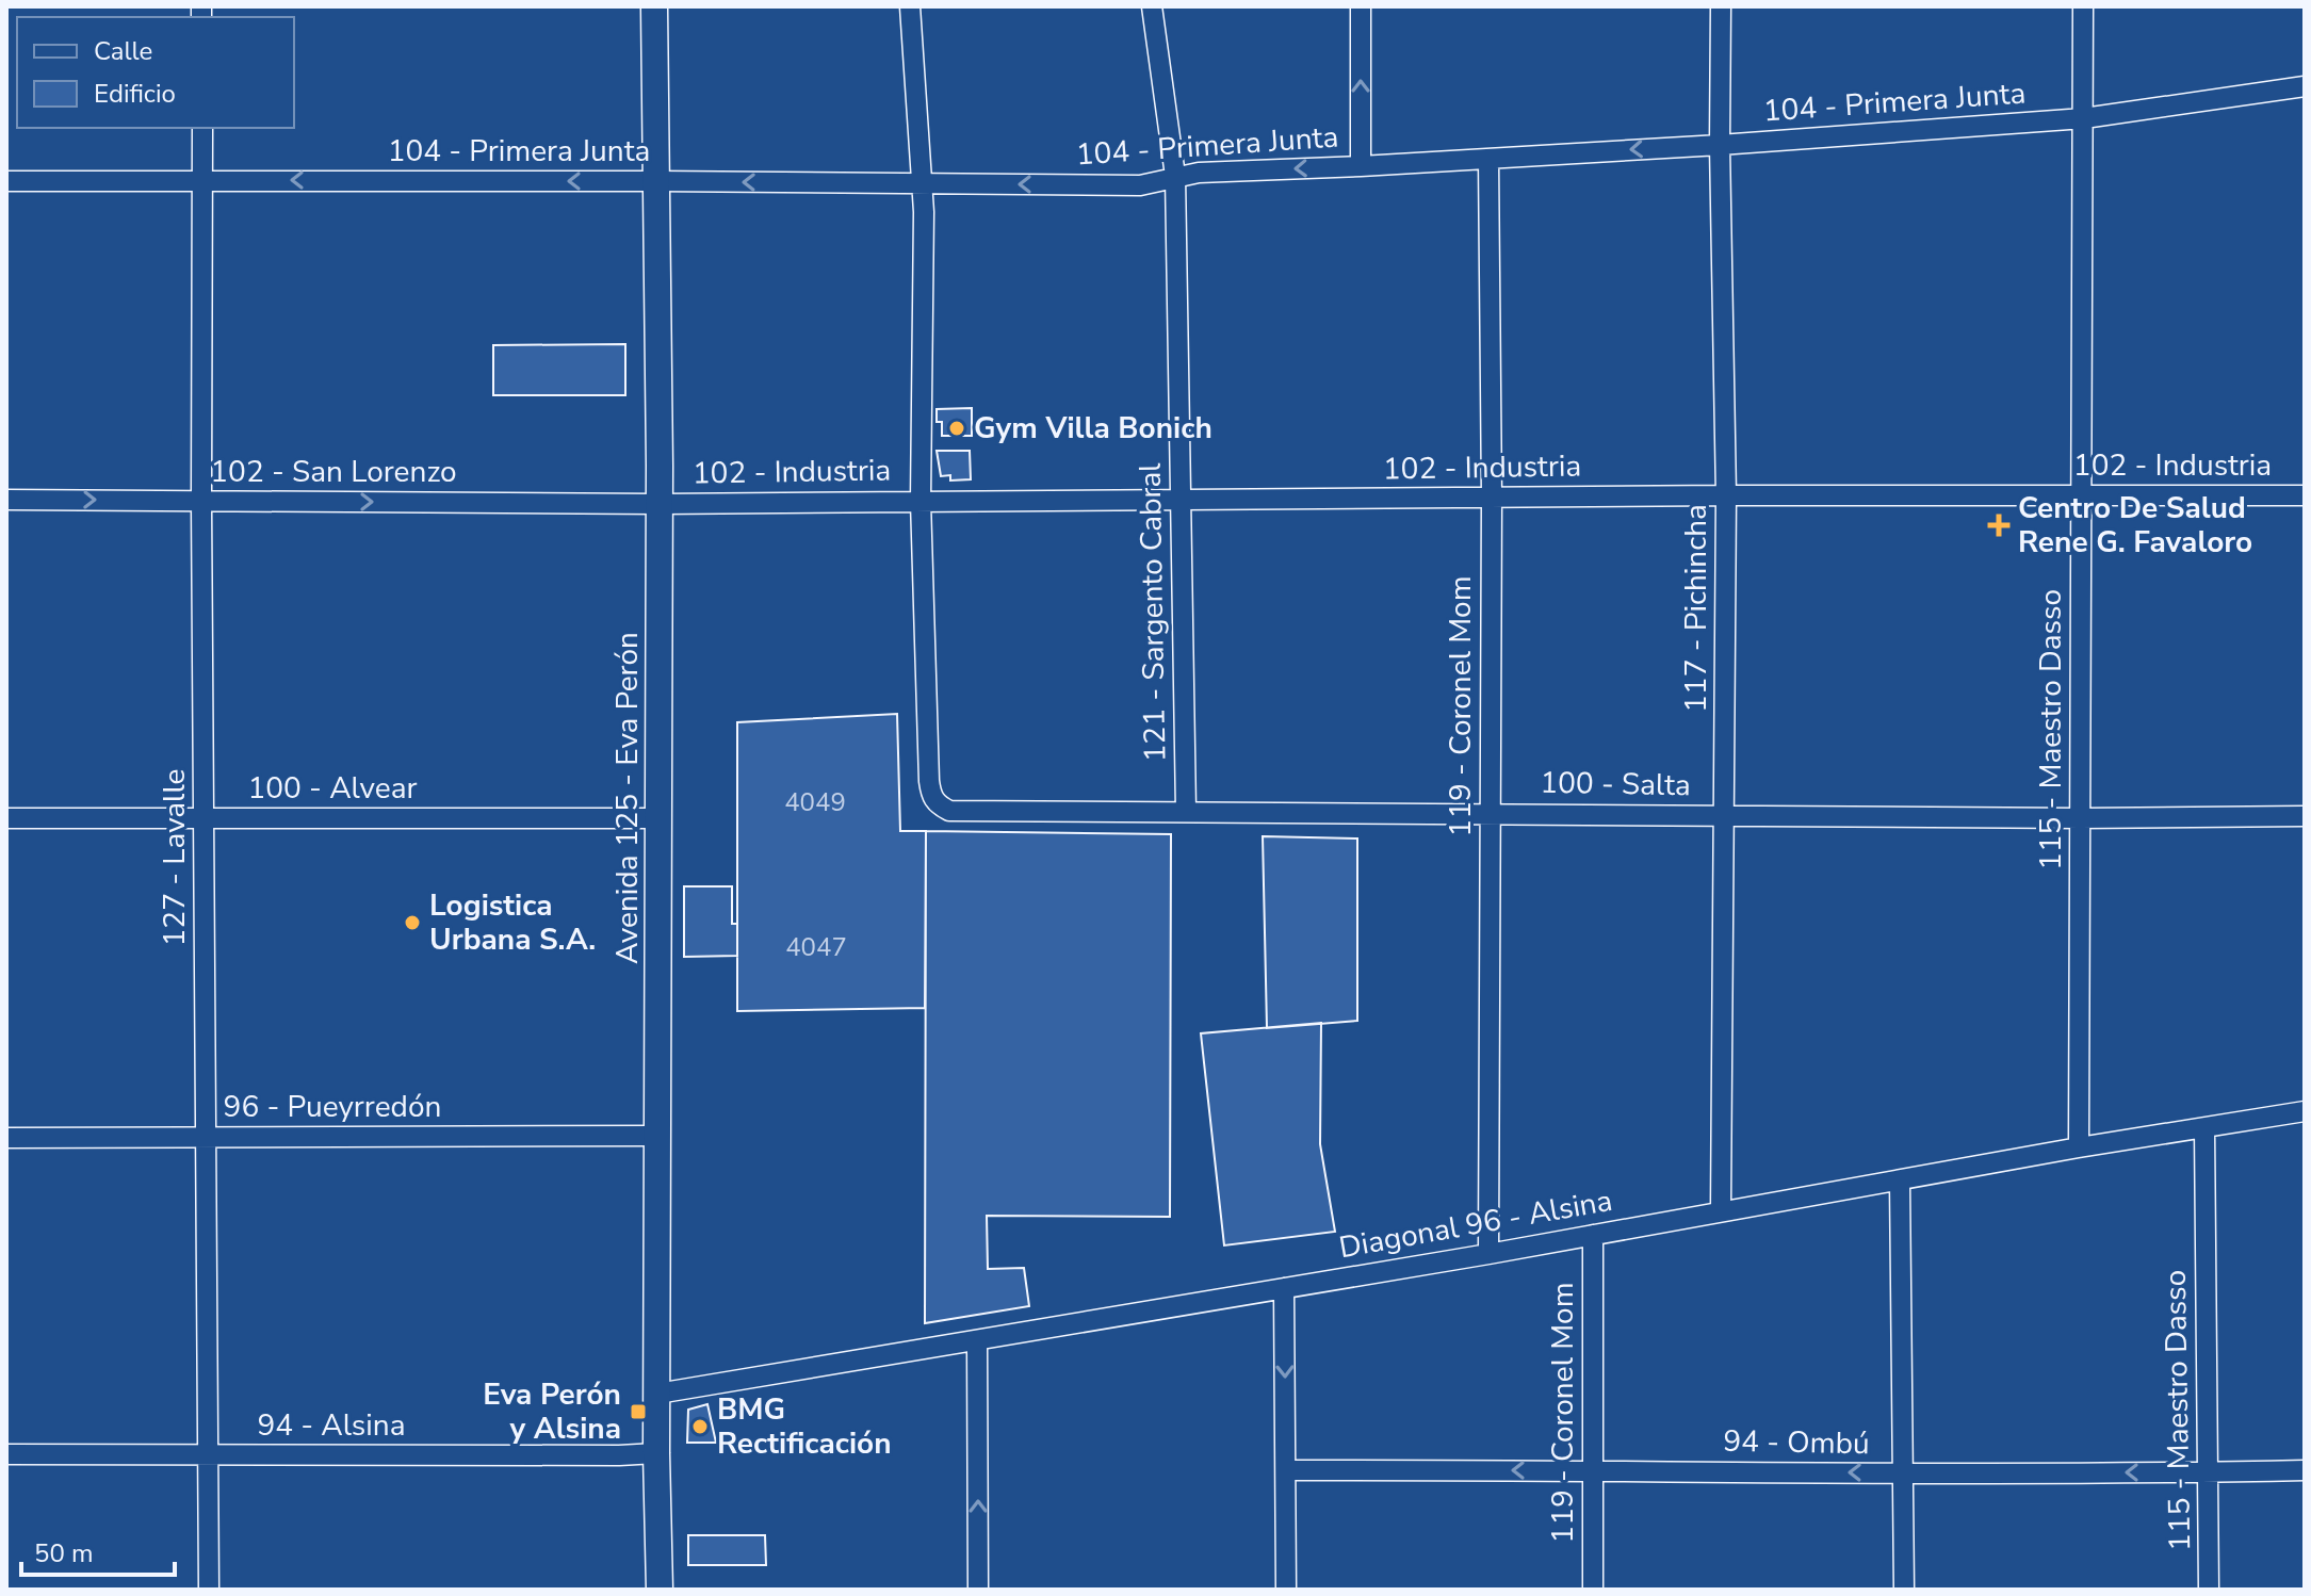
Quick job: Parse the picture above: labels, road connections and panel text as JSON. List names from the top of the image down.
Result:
{
  "streets": {
    "main road": ["Avenida 125 - Eva Perón"],
    "street": [
      "104 - Primera Junta",
      "102 - Industria",
      "102 - San Lorenzo",
      "117 - Pichincha",
      "121 - Sargento Cabral",
      "119 - Coronel Mom",
      "115 - Maestro Dasso",
      "100 - Salta",
      "100 - Alvear",
      "127 - Lavalle",
      "96 - Pueyrredón",
      "Diagonal 96 - Alsina",
      "94 - Alsina",
      "94 - Ombú"
    ]
  },
  "crossings": [
    ["104 - Primera Junta", "117 - Pichincha"],
    ["104 - Primera Junta", "121 - Sargento Cabral"],
    ["104 - Primera Junta", "119 - Coronel Mom"],
    ["104 - Primera Junta", "115 - Maestro Dasso"],
    ["104 - Primera Junta", "Avenida 125 - Eva Perón"],
    ["104 - Primera Junta", "127 - Lavalle"],
    ["102 - Industria", "102 - San Lorenzo"],
    ["102 - Industria", "117 - Pichincha"],
    ["102 - Industria", "121 - Sargento Cabral"],
    ["102 - Industria", "119 - Coronel Mom"],
    ["102 - Industria", "115 - Maestro Dasso"],
    ["102 - Industria", "100 - Salta"],
    ["102 - Industria", "Avenida 125 - Eva Perón"],
    ["102 - San Lorenzo", "Avenida 125 - Eva Perón"],
    ["102 - San Lorenzo", "127 - Lavalle"],
    ["117 - Pichincha", "100 - Salta"],
    ["117 - Pichincha", "Diagonal 96 - Alsina"],
    ["121 - Sargento Cabral", "100 - Salta"],
    ["119 - Coronel Mom", "100 - Salta"],
    ["119 - Coronel Mom", "Diagonal 96 - Alsina"],
    ["119 - Coronel Mom", "94 - Ombú"],
    ["115 - Maestro Dasso", "100 - Salta"],
    ["115 - Maestro Dasso", "Diagonal 96 - Alsina"],
    ["115 - Maestro Dasso", "94 - Ombú"],
    ["100 - Alvear", "Avenida 125 - Eva Perón"],
    ["100 - Alvear", "127 - Lavalle"],
    ["Avenida 125 - Eva Perón", "96 - Pueyrredón"],
    ["Avenida 125 - Eva Perón", "Diagonal 96 - Alsina"],
    ["Avenida 125 - Eva Perón", "94 - Alsina"],
    ["127 - Lavalle", "96 - Pueyrredón"],
    ["127 - Lavalle", "94 - Alsina"]
  ],
  "one_way": ["104 - Primera Junta", "102 - San Lorenzo", "94 - Ombú"],
  "places": {
    "other": ["Gym Villa Bonich", "Logistica Urbana S.A.", "BMG Rectificación"],
    "health": ["Centro De Salud Rene G. Favaloro"],
    "transit": ["Eva Perón y Alsina"]
  },
  "house_numbers": ["4049", "4047"],
  "legend": ["Calle", "Edificio"],
  "scale_bar": "50 m"
}
